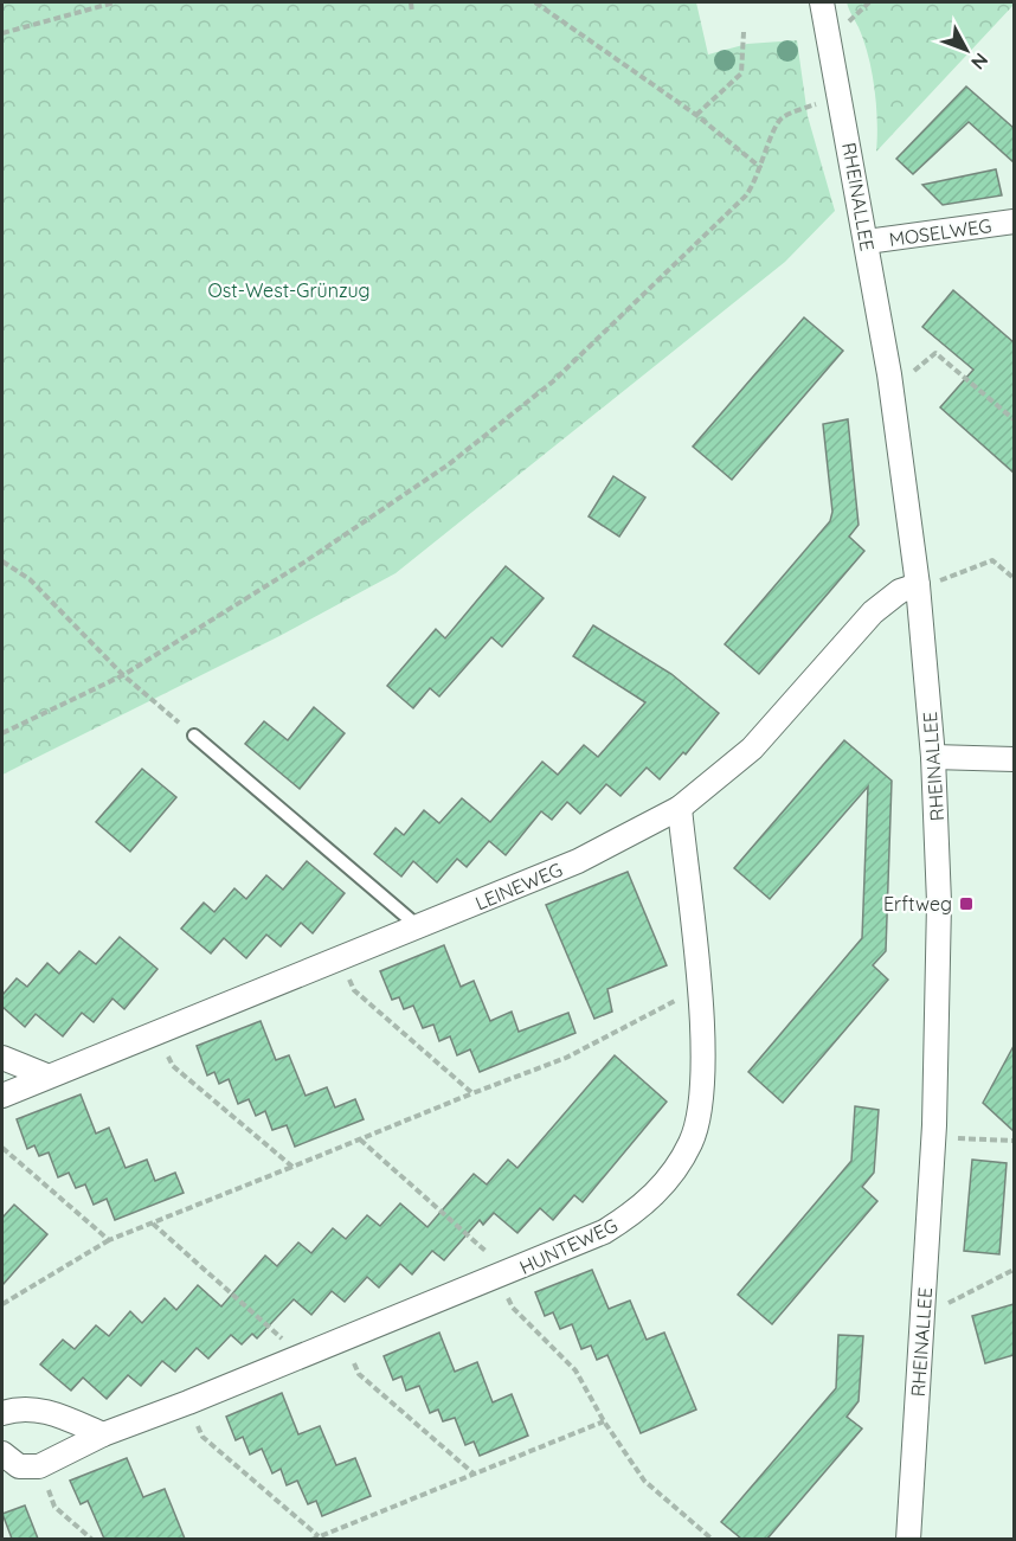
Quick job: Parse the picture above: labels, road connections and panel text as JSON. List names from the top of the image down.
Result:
{
  "streets": {
    "street": [
      "RHEINALLEE",
      "MOSELWEG",
      "LEINEWEG",
      "HUNTEWEG"
    ]
  },
  "crossings": [
    ["RHEINALLEE", "MOSELWEG"],
    ["RHEINALLEE", "LEINEWEG"],
    ["LEINEWEG", "HUNTEWEG"]
  ],
  "parks": ["Ost-West-Grünzug"],
  "places": {
    "transit": ["Erftweg"]
  },
  "north": "bottom right"
}
